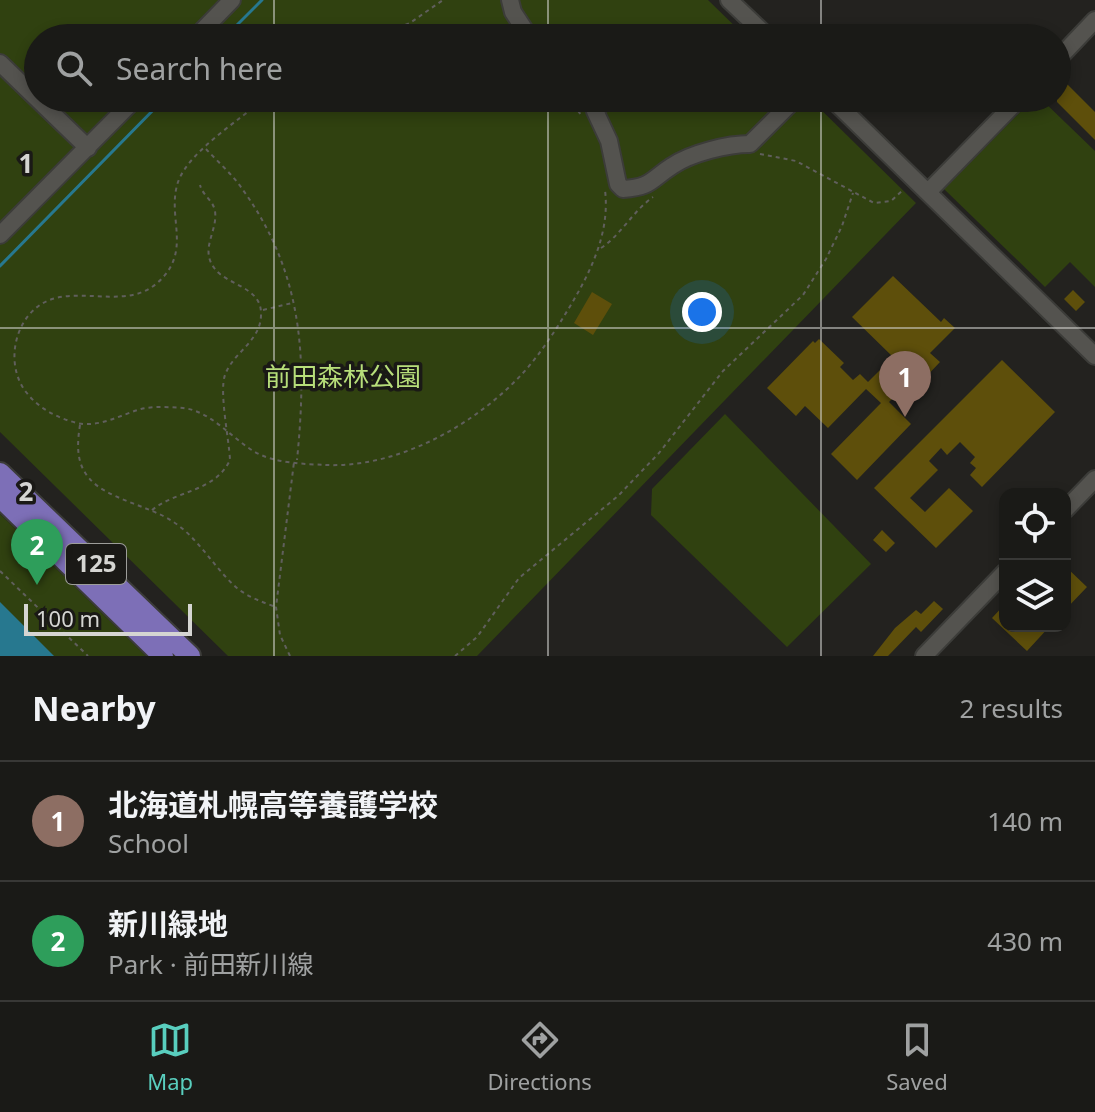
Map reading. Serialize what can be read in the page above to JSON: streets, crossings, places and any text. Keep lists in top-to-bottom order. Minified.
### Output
{"streets":{"main road":["125"]},"parks":["前田森林公園"],"scale_bar":"100 m","page":{"search":"Search here","pins":["1","2"],"scale":"100 m","heading":["Nearby","2 results"],"list":[{"mark":"1","name":"北海道札幌高等養護学校","note":"School","value":"140 m"},{"mark":"2","name":"新川緑地","note":"Park · 前田新川線","value":"430 m"}],"nav":["Map","Directions","Saved"]},"grid":{"rows":["1","2"]}}
